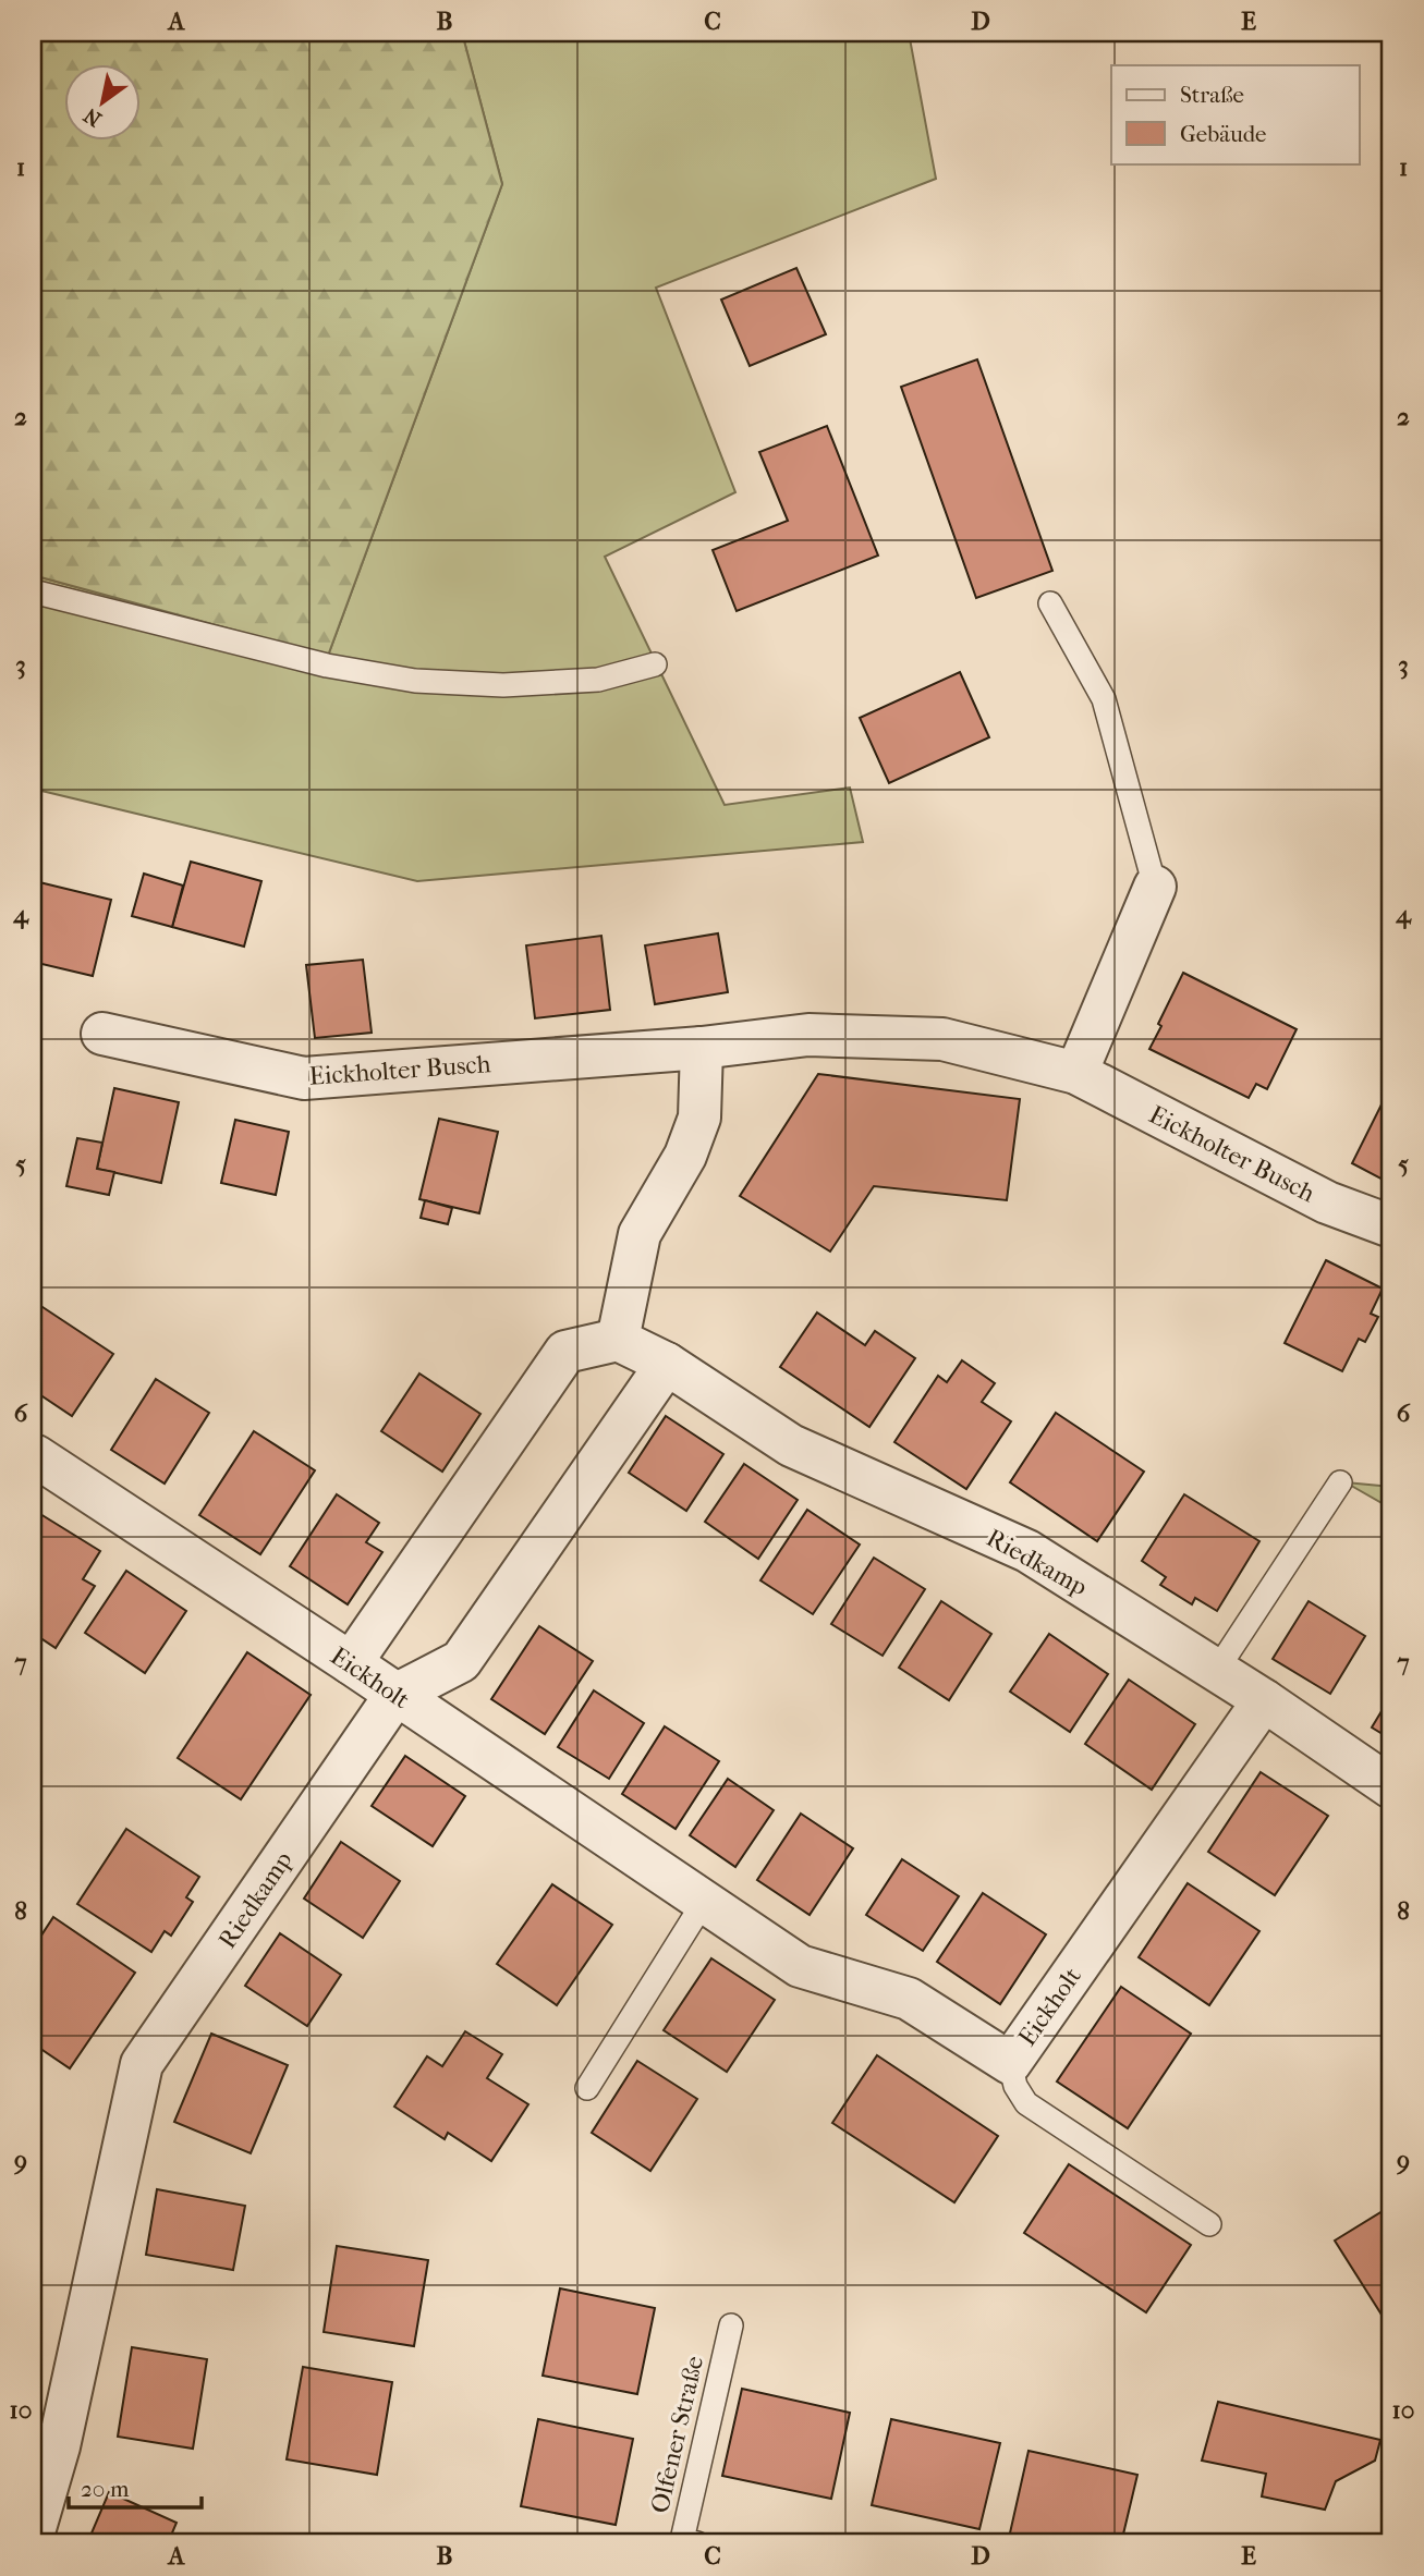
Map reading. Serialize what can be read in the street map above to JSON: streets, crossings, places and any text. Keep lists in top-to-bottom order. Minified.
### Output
{"streets":{"street":["Eickholter Busch","Riedkamp","Eickholt"],"lane":["Olfener Straße"]},"crossings":[["Riedkamp","Eickholt"]],"legend":["Straße","Gebäude"],"scale_bar":"20 m","north":"bottom left","grid":{"columns":["A","B","C","D","E"],"rows":["1","2","3","4","5","6","7","8","9","10"]}}
